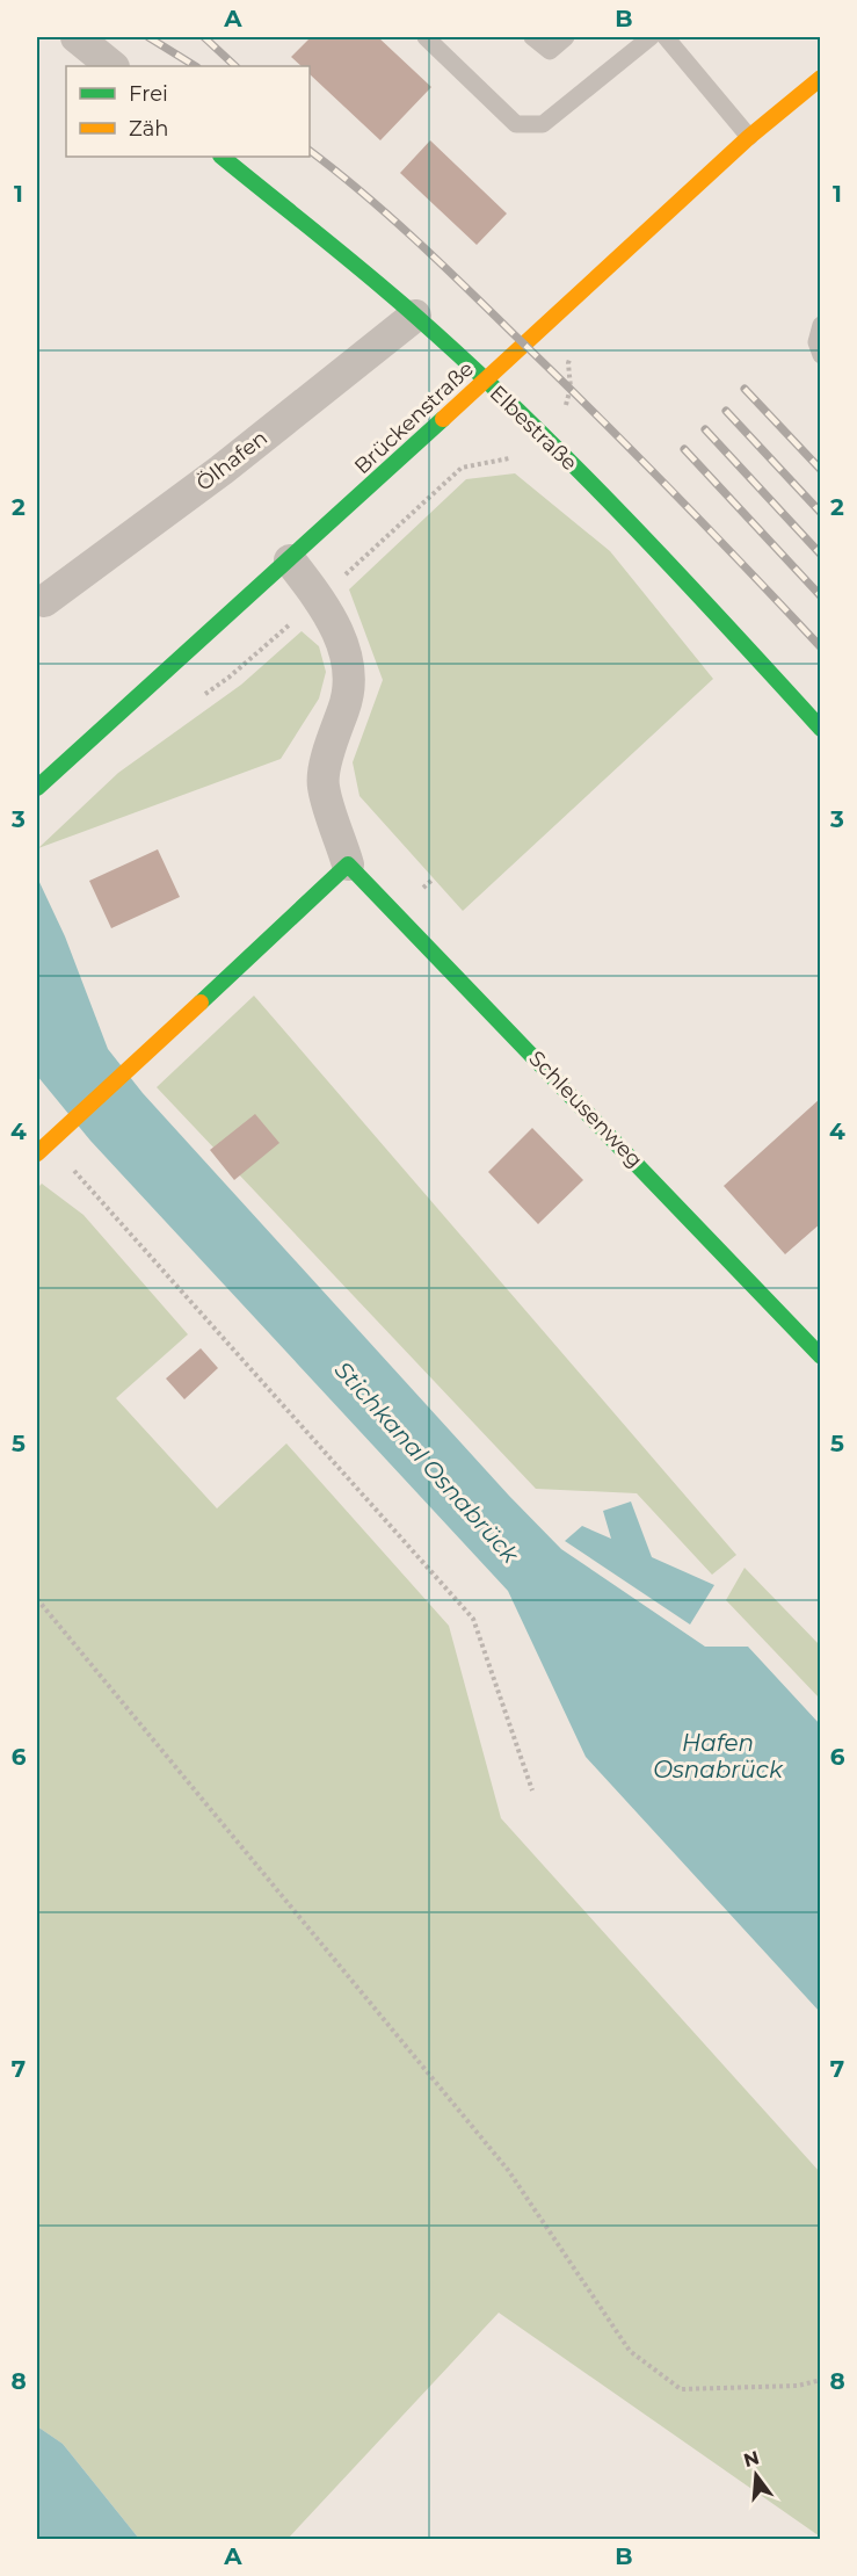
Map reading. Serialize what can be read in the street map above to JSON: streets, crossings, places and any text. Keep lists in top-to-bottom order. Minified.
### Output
{"streets":{"street":["Brückenstraße","Elbestraße","Ölhafen","Schleusenweg"]},"crossings":[["Brückenstraße","Elbestraße"],["Brückenstraße","Schleusenweg"],["Elbestraße","Ölhafen"]],"water":["Stichkanal Osnabrück","Hafen Osnabrück"],"legend":["Frei","Zäh"],"north":"top","grid":{"columns":["A","B"],"rows":["1","2","3","4","5","6","7","8"]}}
